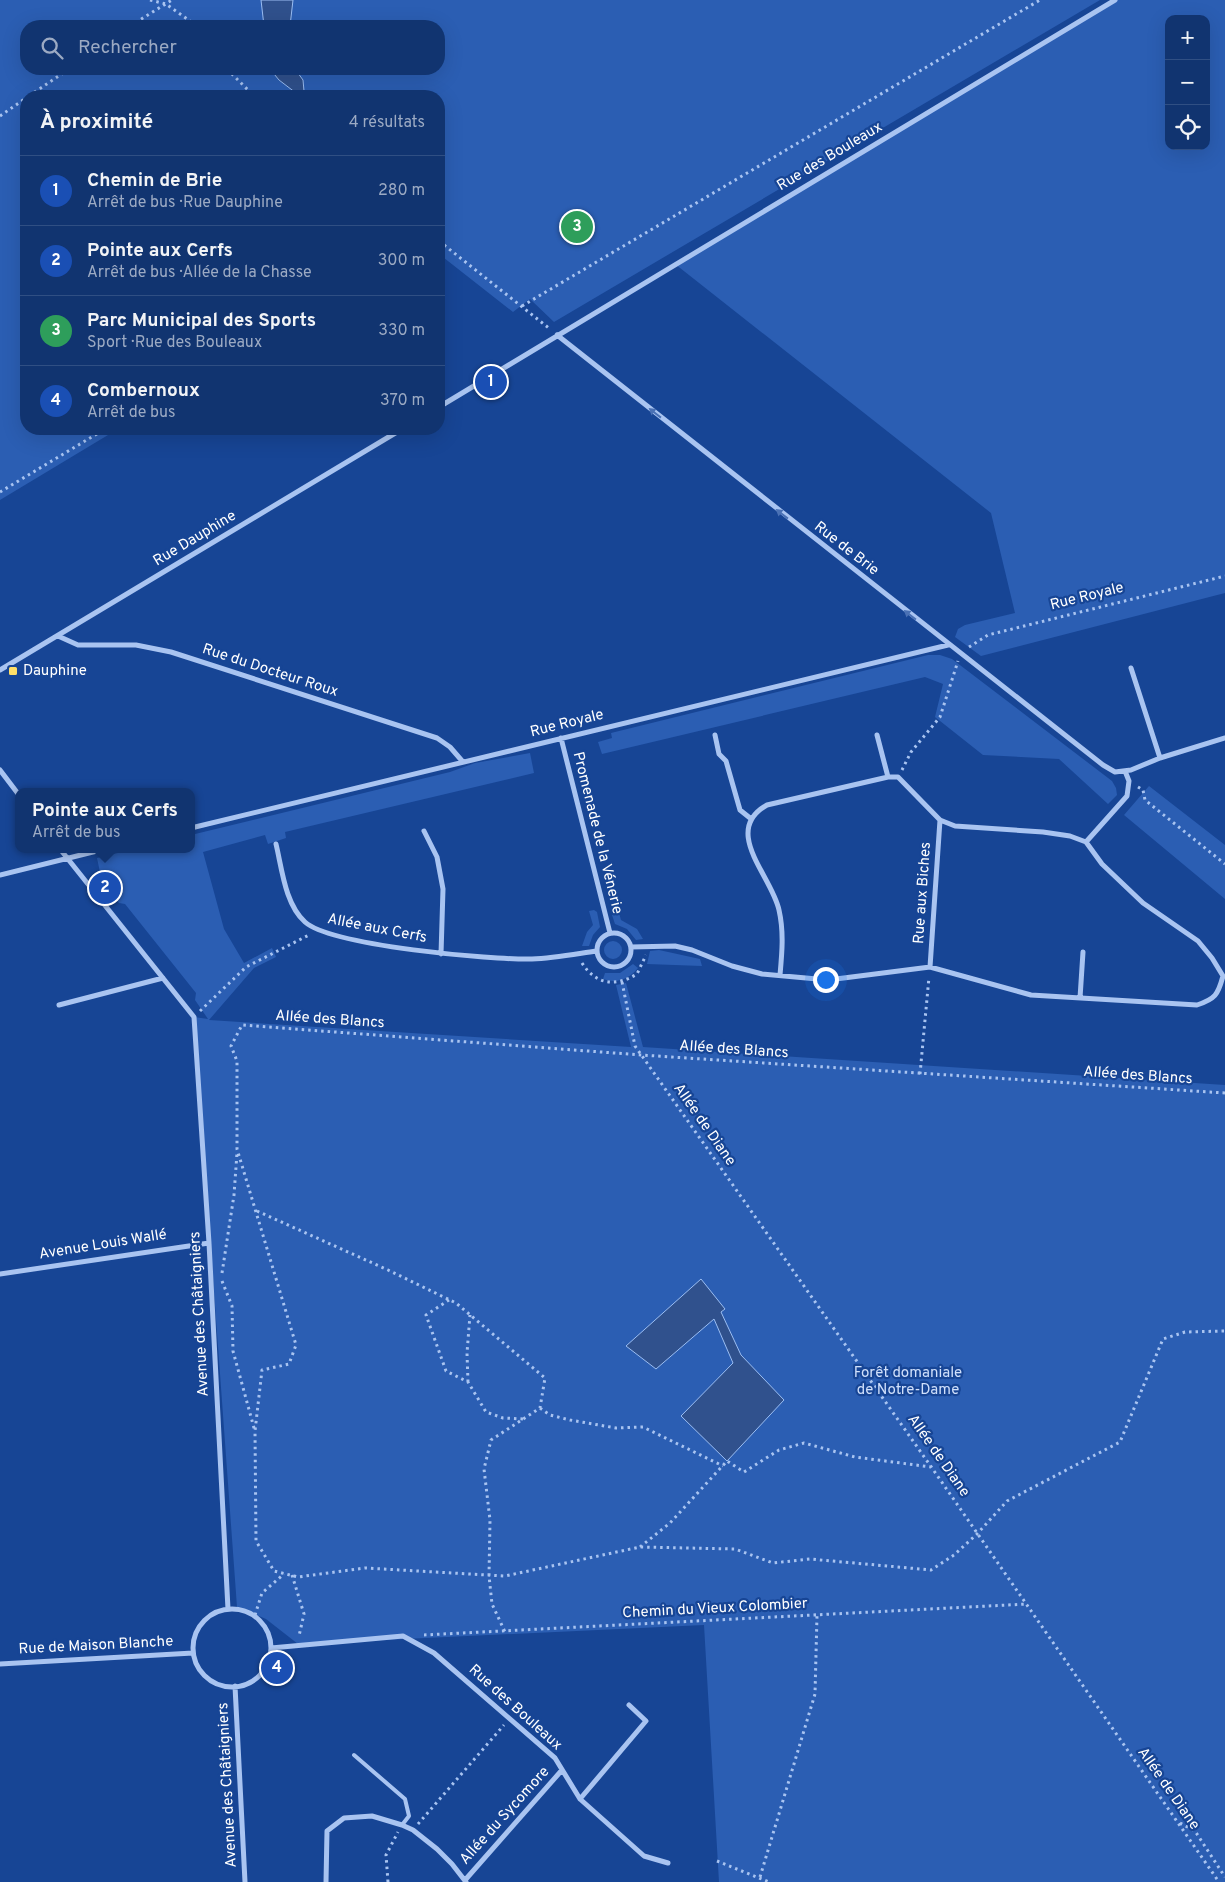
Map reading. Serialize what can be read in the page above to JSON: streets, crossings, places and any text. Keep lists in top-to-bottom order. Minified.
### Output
{"streets":{"street":["Rue des Bouleaux","Rue Dauphine","Rue de Brie","Rue Royale","Rue du Docteur Roux","Promenade de la Vénerie","Rue aux Biches","Allée aux Cerfs","Avenue Louis Wallé","Avenue des Châtaigniers","Rue de Maison Blanche","Allée du Sycomore"],"path":["Allée des Blancs","Allée de Diane","Chemin du Vieux Colombier"]},"crossings":[["Rue des Bouleaux","Rue de Brie"],["Rue des Bouleaux","Chemin du Vieux Colombier"],["Rue des Bouleaux","Allée du Sycomore"],["Rue Dauphine","Rue du Docteur Roux"],["Rue de Brie","Rue Royale"],["Rue Royale","Rue du Docteur Roux"],["Rue Royale","Promenade de la Vénerie"],["Promenade de la Vénerie","Allée aux Cerfs"],["Allée des Blancs","Allée de Diane"],["Allée de Diane","Chemin du Vieux Colombier"],["Avenue Louis Wallé","Avenue des Châtaigniers"],["Avenue des Châtaigniers","Rue de Maison Blanche"]],"one_way":["Rue de Brie"],"parks":["Forêt domaniale de Notre-Dame"],"places":{"transit":["Dauphine"]},"page":{"map_buttons":["+","−"],"search":"Rechercher","heading":["À proximité","4 résultats"],"list":[{"mark":"1","name":"Chemin de Brie","note":"Arrêt de bus · Rue Dauphine","value":"280 m"},{"mark":"2","name":"Pointe aux Cerfs","note":"Arrêt de bus · Allée de la Chasse","value":"300 m"},{"mark":"3","name":"Parc Municipal des Sports","note":"Sport · Rue des Bouleaux","value":"330 m"},{"mark":"4","name":"Combernoux","note":"Arrêt de bus","value":"370 m"}],"pins":["3","1","2","4"],"popup":["Pointe aux Cerfs","Arrêt de bus"]}}
